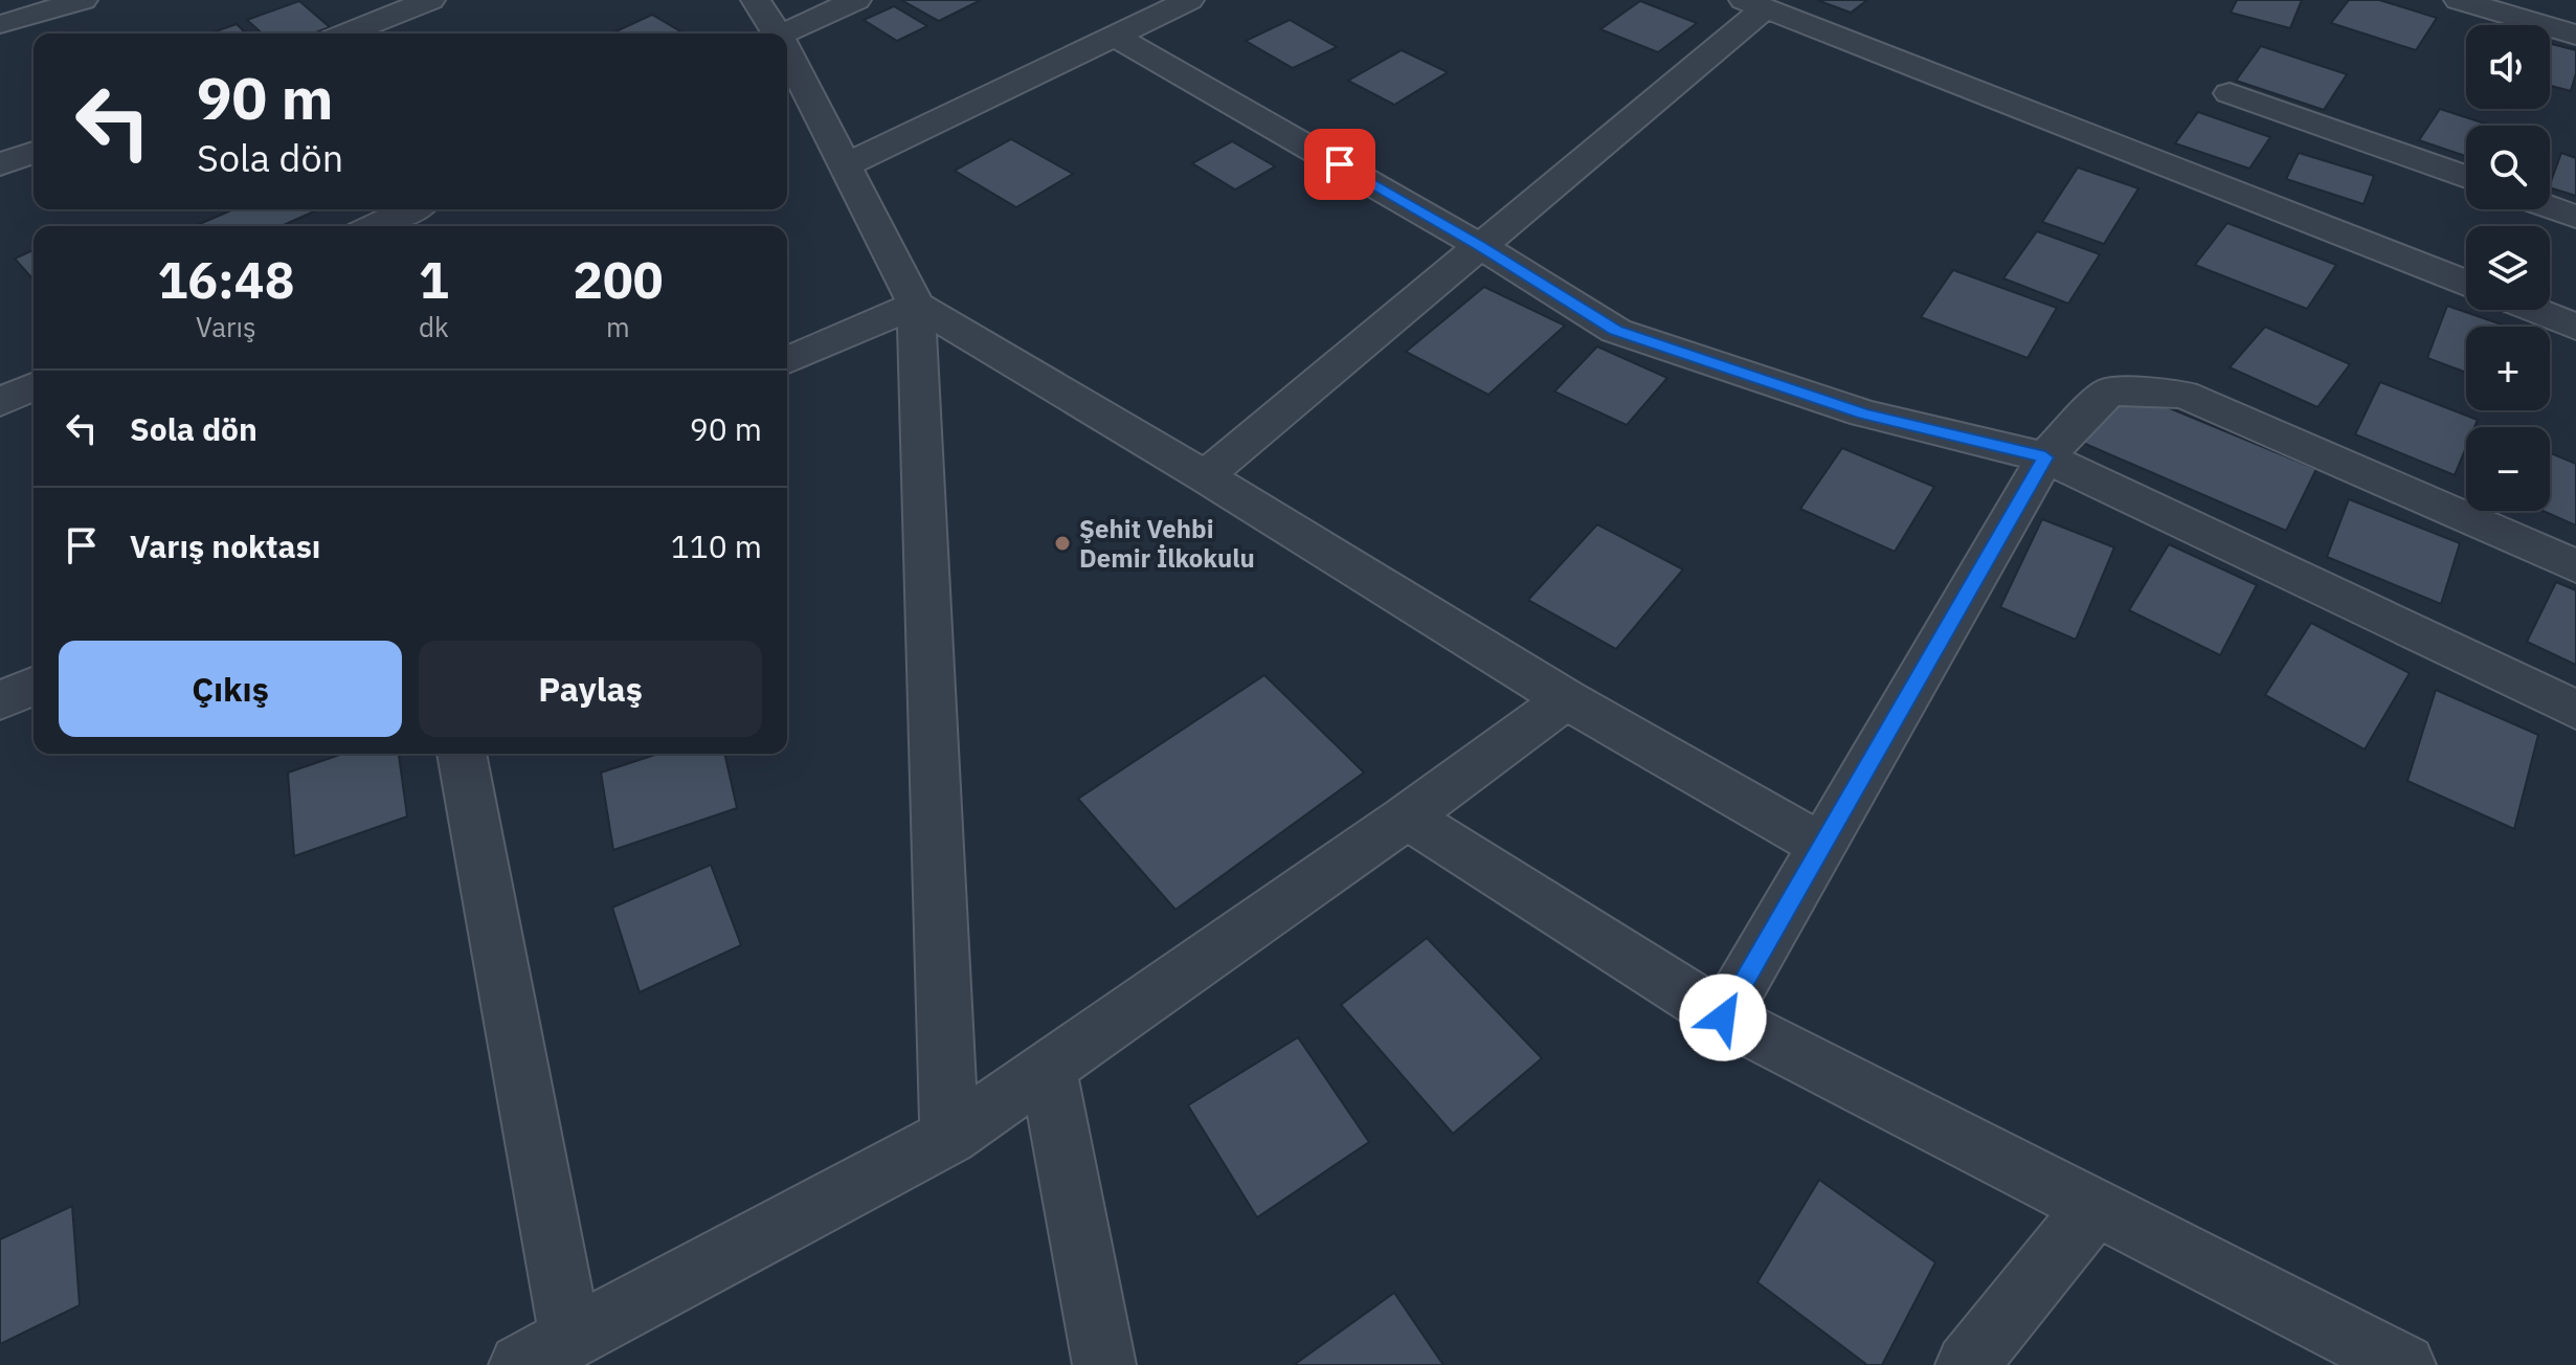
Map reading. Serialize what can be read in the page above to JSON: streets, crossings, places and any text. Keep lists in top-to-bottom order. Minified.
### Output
{"places":["Şehit Vehbi Demir İlkokulu"],"page":{"map_buttons":["+","−"],"turn":["90 m","Sola dön"],"eta":["16:48","Varış","1","dk","200","m"],"list":[{"name":"Sola dön","value":"90 m"},{"name":"Varış noktası","value":"110 m"}],"buttons":["Çıkış","Paylaş"]}}
